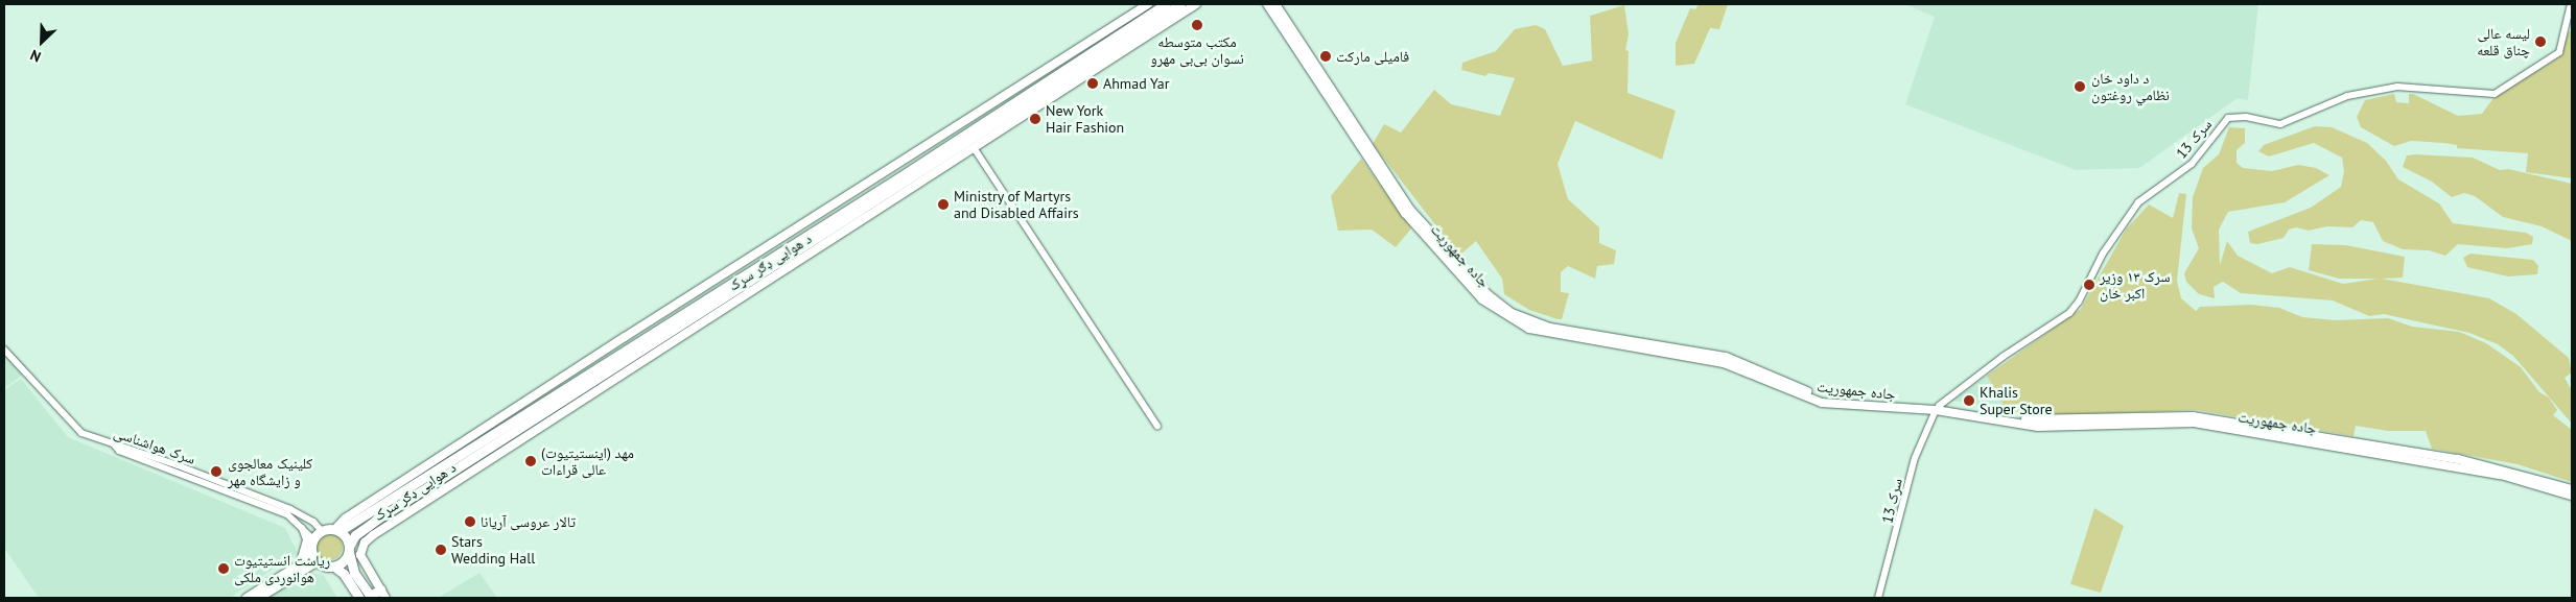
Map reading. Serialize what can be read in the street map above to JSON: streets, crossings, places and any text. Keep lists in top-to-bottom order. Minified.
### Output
{"streets":{"main road":["جاده جمهوریت","د هوایی ډګر سړک"],"street":["سرک 13","سرک هواشناسی"]},"crossings":[["سرک 13","جاده جمهوریت"],["د هوایی ډګر سړک","سرک هواشناسی"]],"places":["مکتب متوسطه نسوان بی‌بی مهرو","لیسه عالی چناق قلعه","فامیلی مارکت","Ahmad Yar","د داود خان نظامي روغتون","New York Hair Fashion","Ministry of Martyrs and Disabled Affairs","سرک ۱۳ وزیر اکبر خان","Khalis Super Store","مهد (اینستیتیوت) عالی قراءات","کلینیک معالجوی و زایشگاه مهر","تالار عروسی آریانا","Stars Wedding Hall","ریاست انستیتیوت هوانوردی ملکی"],"north":"bottom left"}
